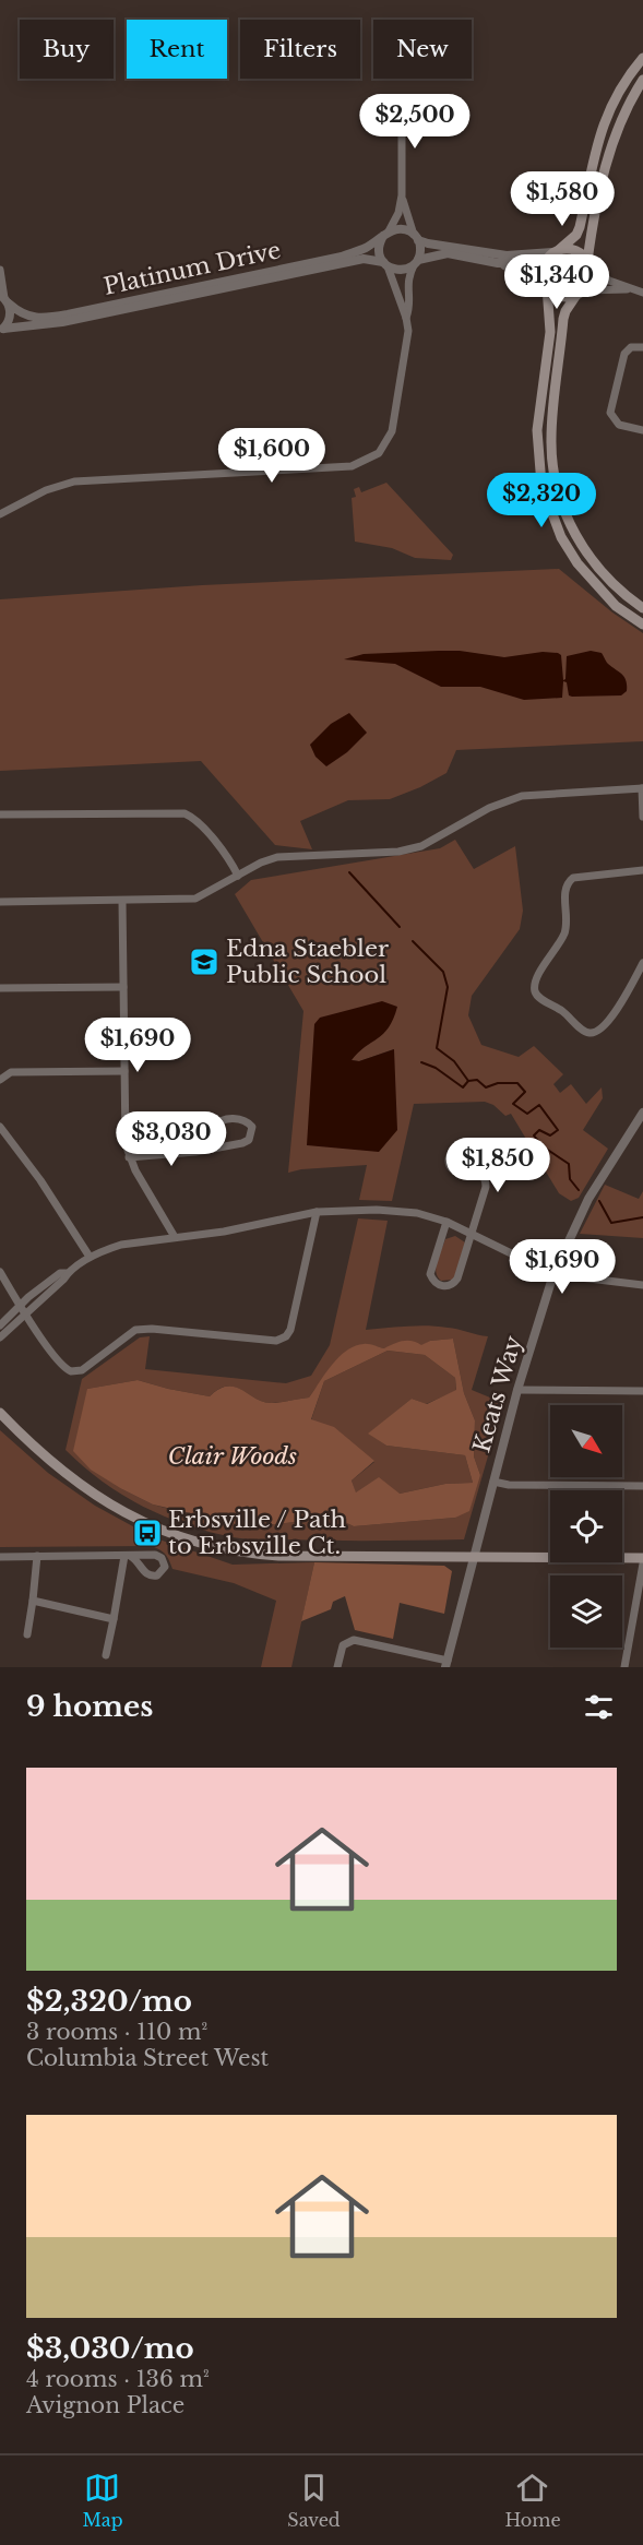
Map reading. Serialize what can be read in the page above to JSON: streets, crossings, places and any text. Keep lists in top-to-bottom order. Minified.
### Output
{"streets":{"street":["Platinum Drive","Keats Way"]},"parks":["Clair Woods"],"places":{"school or university":["Edna Staebler Public School"],"bus stop":["Erbsville / Path to Erbsville Ct."]},"north":"bottom right","page":{"chip":["Buy","Rent","Filters","New"],"price":["$2,500","$1,580","$1,340","$1,600","$2,320","$1,690","$3,030","$1,850","$1,690"],"heading":"9 homes","list":[{"name":"$2,320/mo","note":"3 rooms · 110 m² · Columbia Street West"},{"name":"$3,030/mo","note":"4 rooms · 136 m² · Avignon Place"}],"tabs":["Map","Saved","Home"]}}
